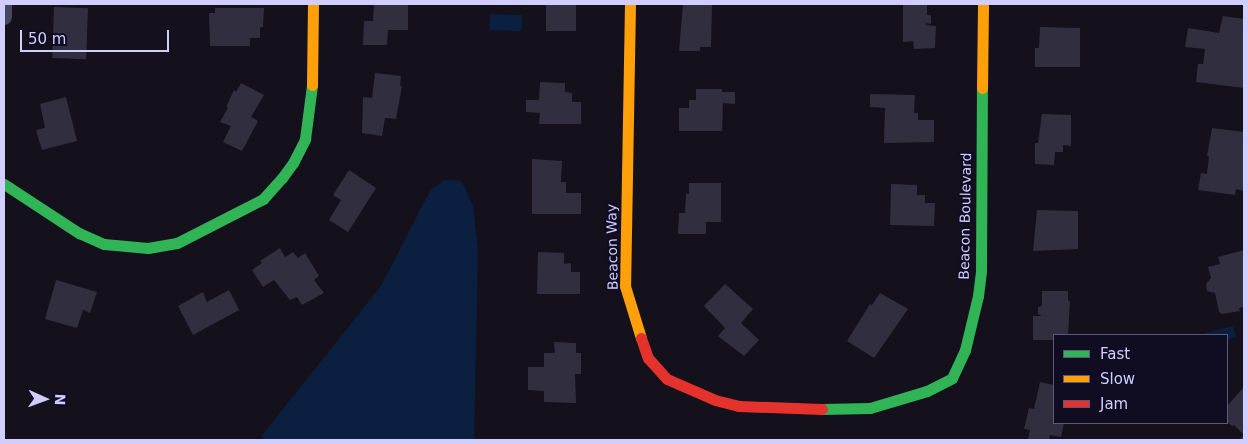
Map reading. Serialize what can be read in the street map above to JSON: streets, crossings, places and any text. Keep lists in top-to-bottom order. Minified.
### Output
{"streets":{"street":["Beacon Boulevard","Beacon Way"]},"crossings":[["Beacon Boulevard","Beacon Way"]],"legend":["Fast","Slow","Jam"],"scale_bar":"50 m","north":"right"}
